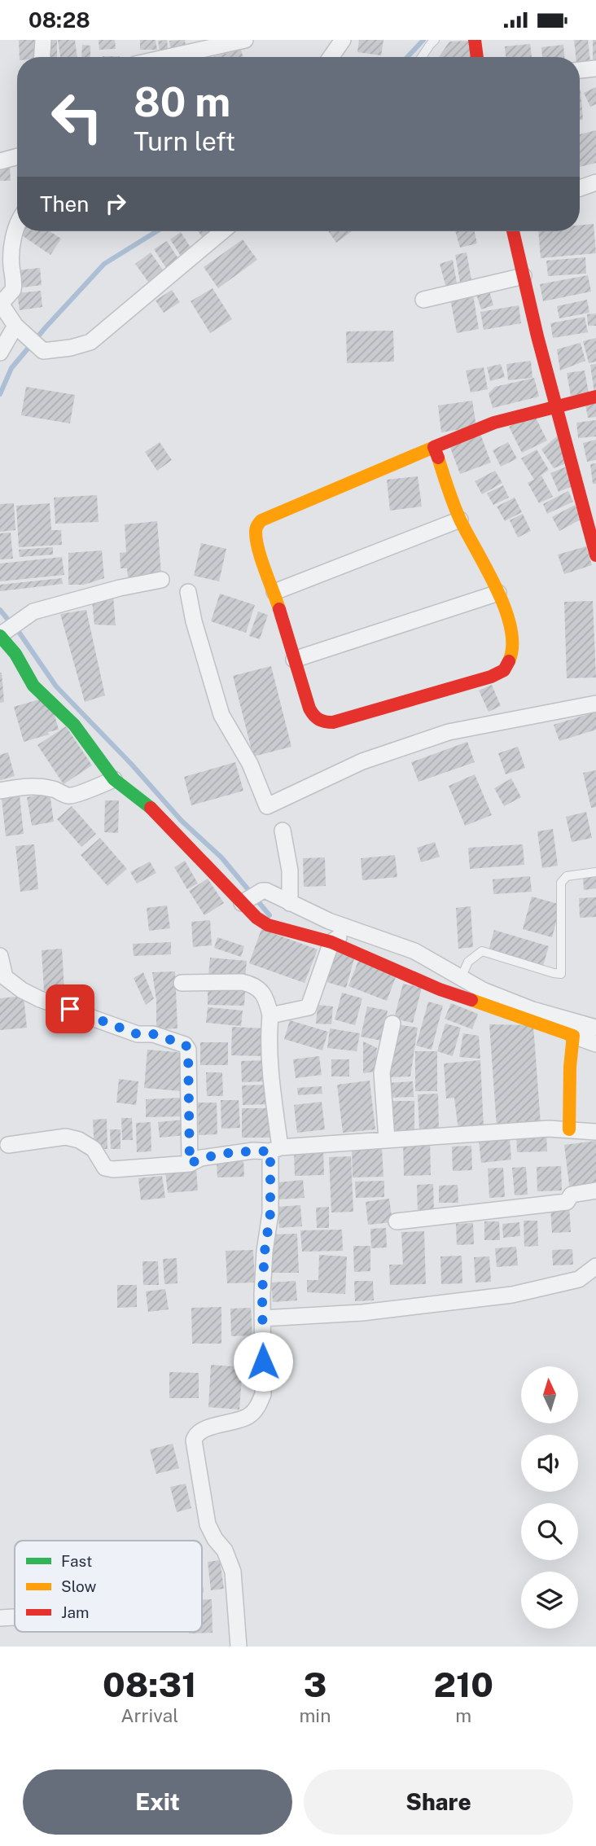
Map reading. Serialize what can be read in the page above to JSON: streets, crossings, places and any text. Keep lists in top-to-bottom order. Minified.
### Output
{"legend":["Fast","Slow","Jam"],"north":"top","page":{"status":"08:28","turn":["80 m","Turn left"],"then":"Then","eta":["08:31","Arrival","3","min","210","m"],"buttons":["Exit","Share"]}}
